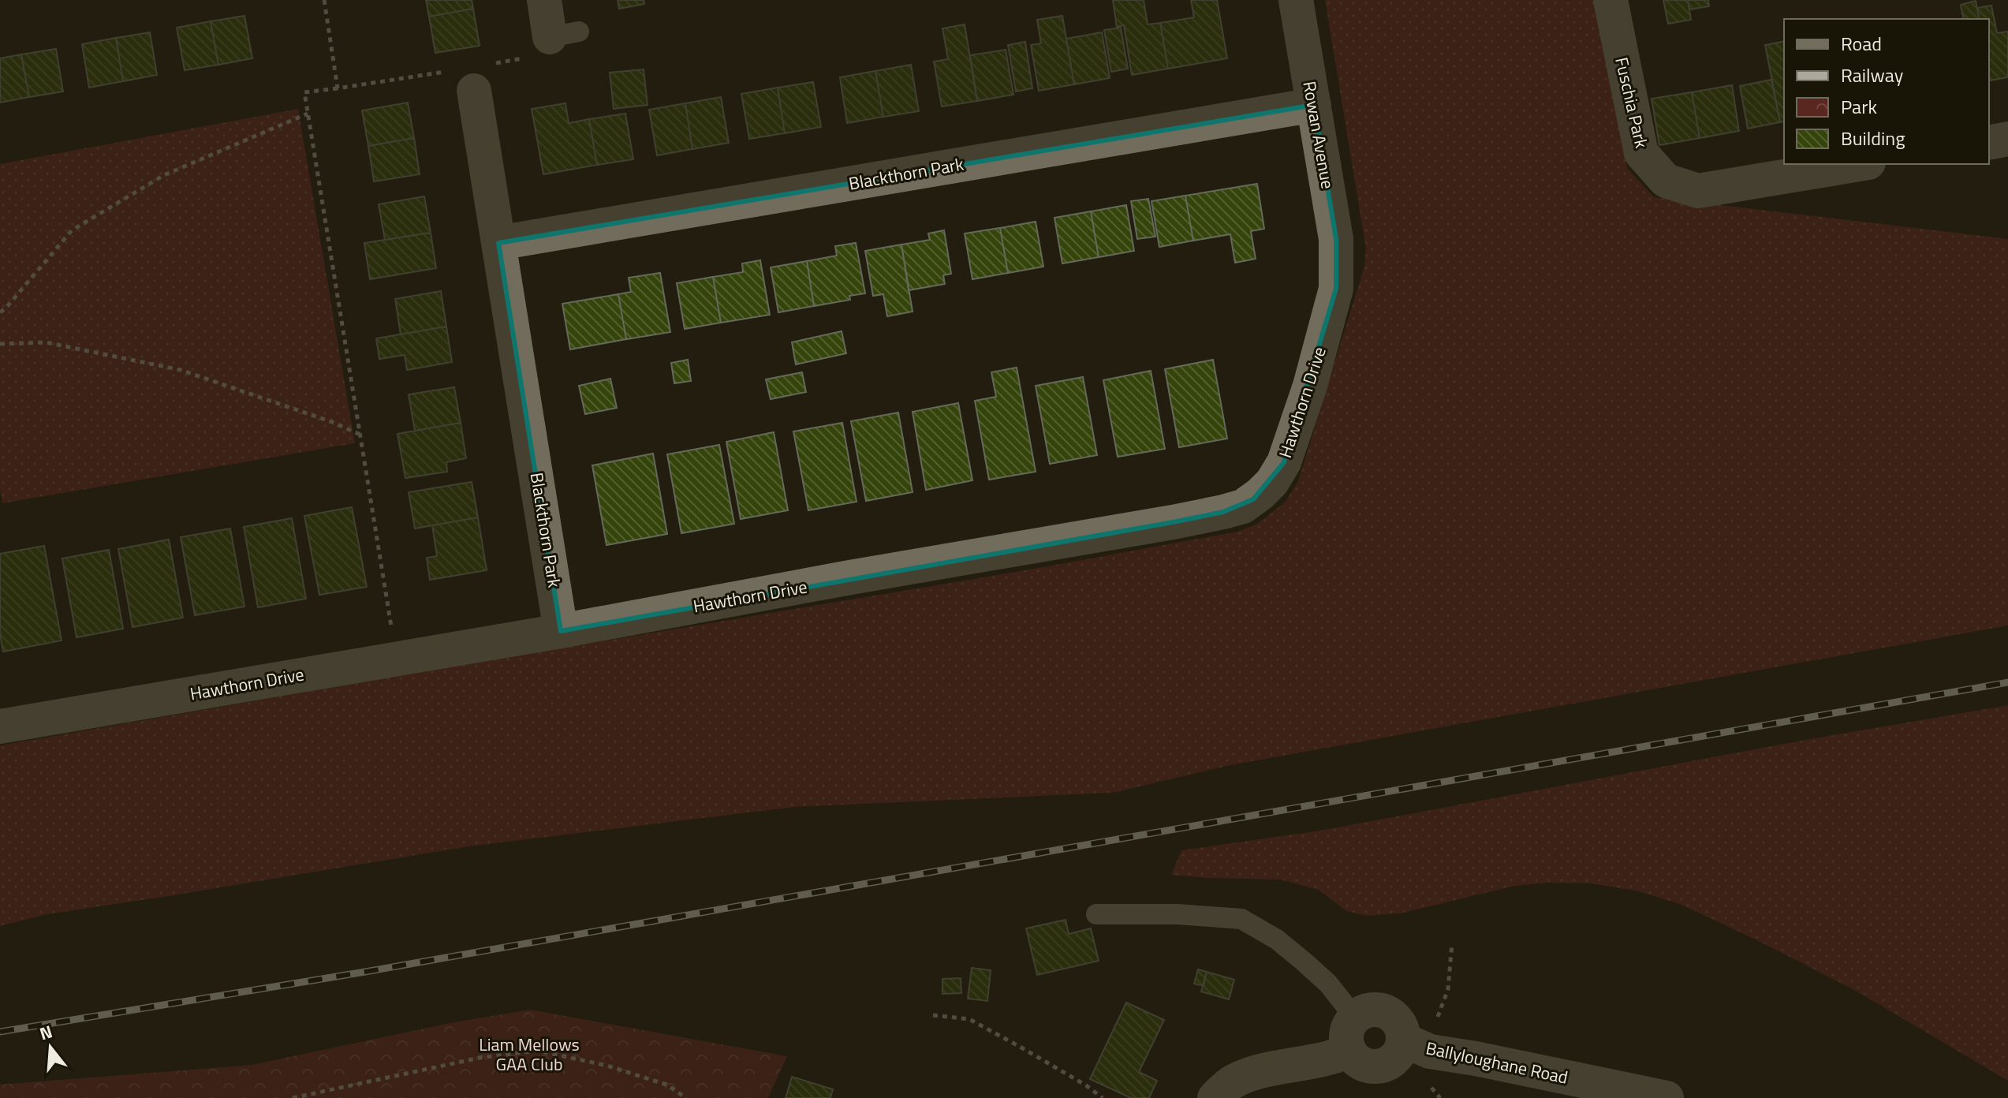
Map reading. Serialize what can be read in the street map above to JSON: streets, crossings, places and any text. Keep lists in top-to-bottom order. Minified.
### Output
{"streets":{"street":["Fuschia Park","Rowan Avenue","Blackthorn Park","Hawthorn Drive","Ballyloughane Road"]},"crossings":[["Rowan Avenue","Blackthorn Park"],["Rowan Avenue","Hawthorn Drive"],["Blackthorn Park","Hawthorn Drive"]],"parks":["Liam Mellows GAA Club"],"legend":["Road","Railway","Park","Building"],"north":"top"}
